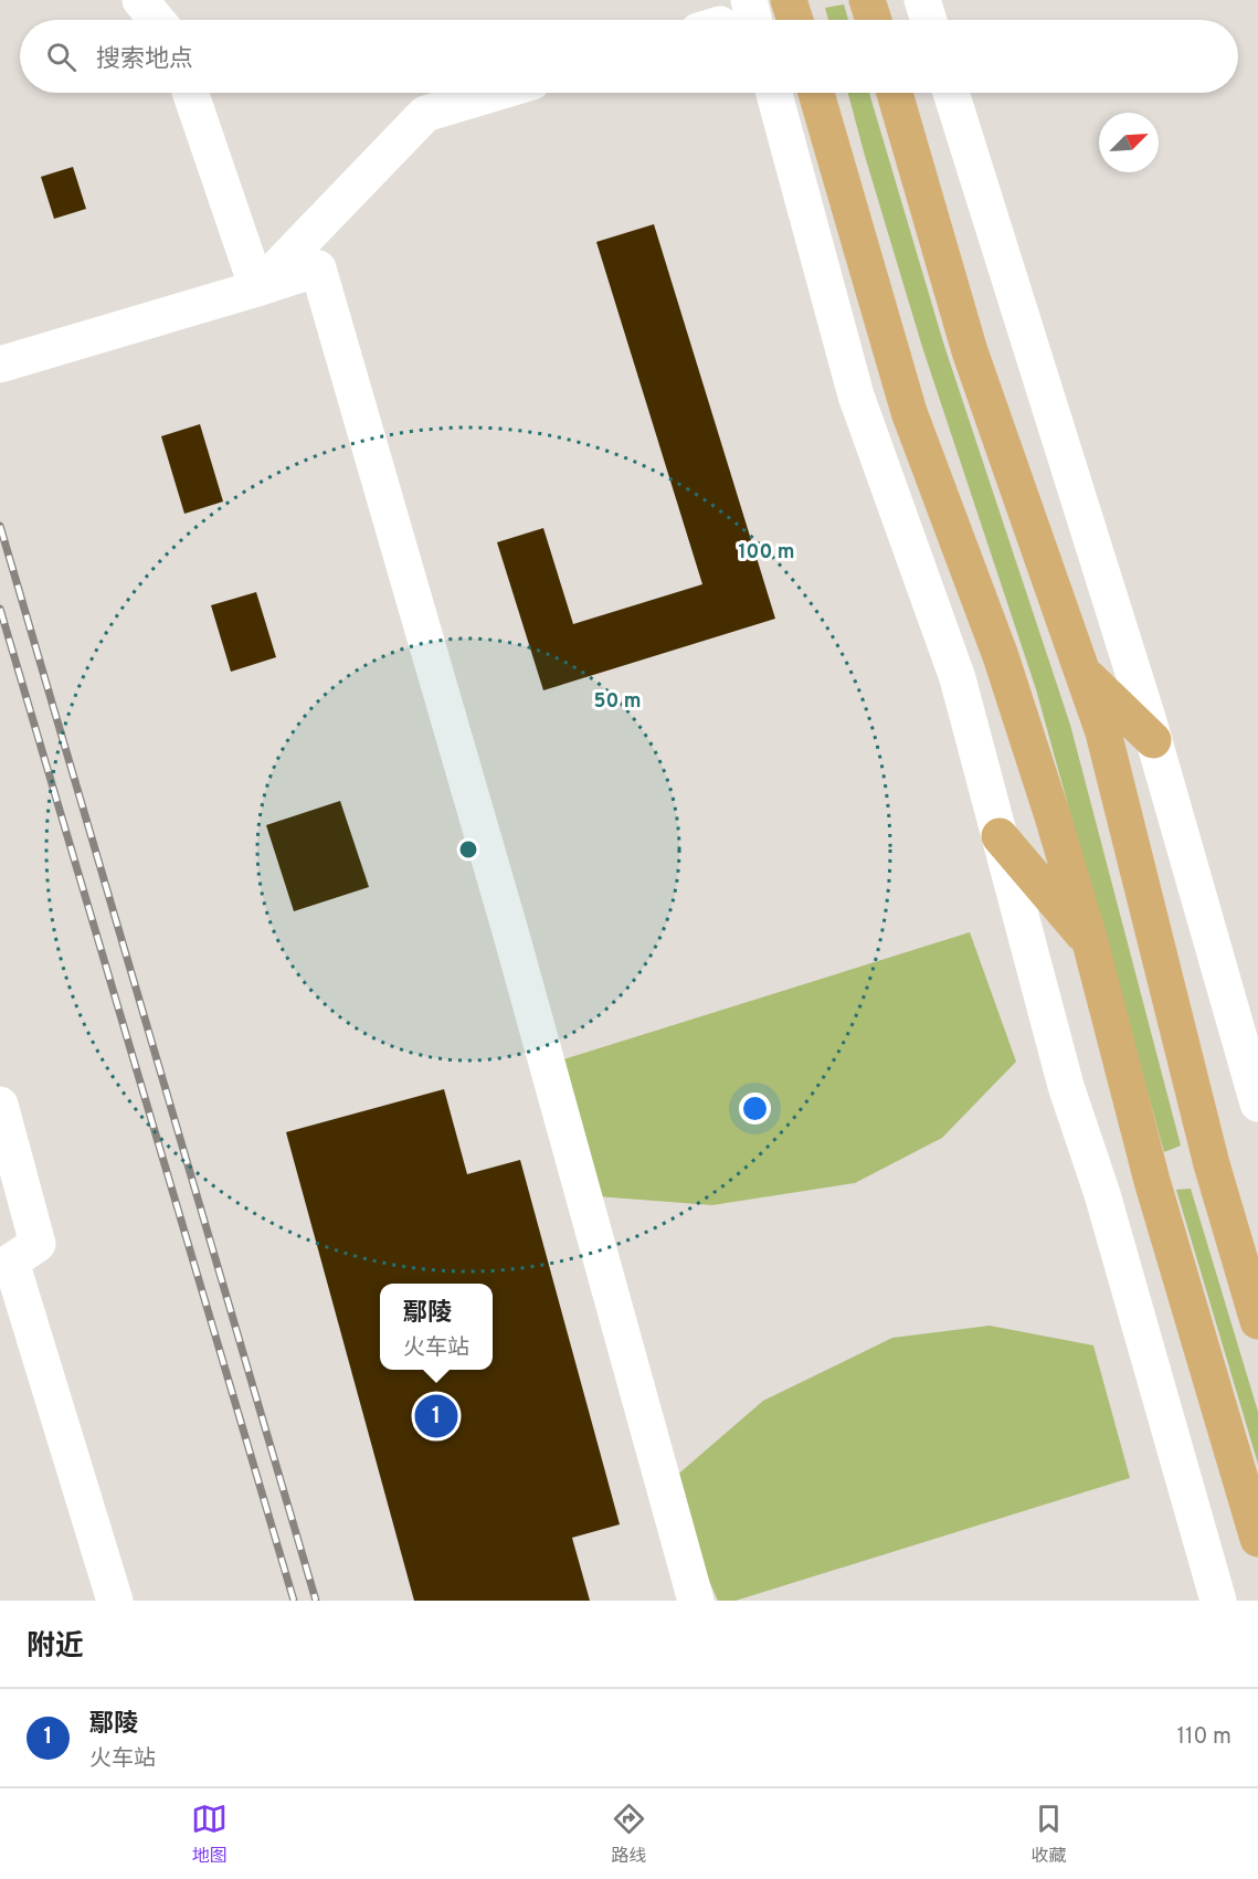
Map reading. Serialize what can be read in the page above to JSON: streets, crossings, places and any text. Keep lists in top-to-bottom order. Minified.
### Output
{"north":"top right","page":{"search":"搜索地点","popup":["鄢陵","火车站"],"pins":"1","heading":"附近","list":[{"mark":"1","name":"鄢陵","note":"火车站","value":"110 m"}],"nav":["地图","路线","收藏"]},"rings":["100 m","50 m"]}
